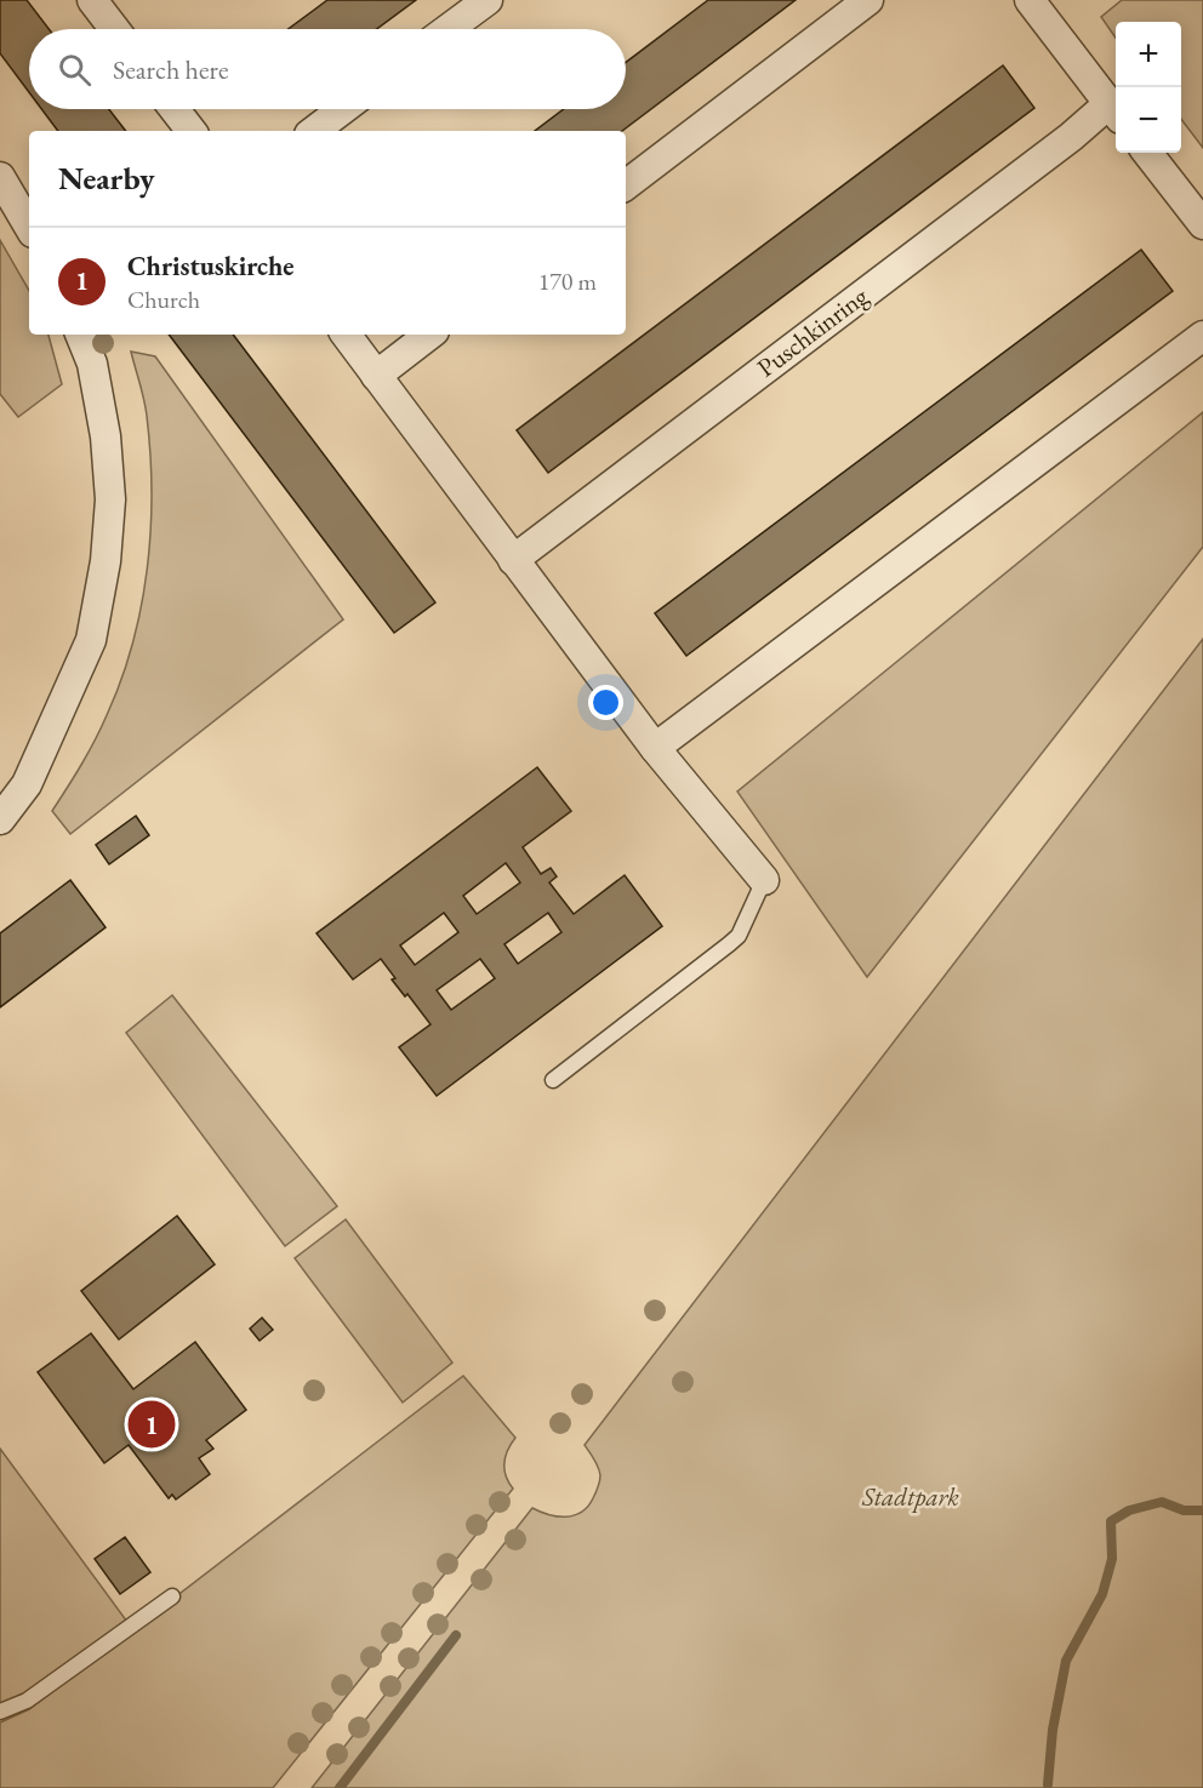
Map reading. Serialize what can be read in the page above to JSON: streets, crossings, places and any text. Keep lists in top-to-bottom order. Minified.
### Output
{"streets":{"street":["Puschkinring"]},"parks":["Stadtpark"],"page":{"map_buttons":["+","−"],"search":"Search here","heading":"Nearby","list":[{"mark":"1","name":"Christuskirche","note":"Church","value":"170 m"}],"pins":"1"}}
